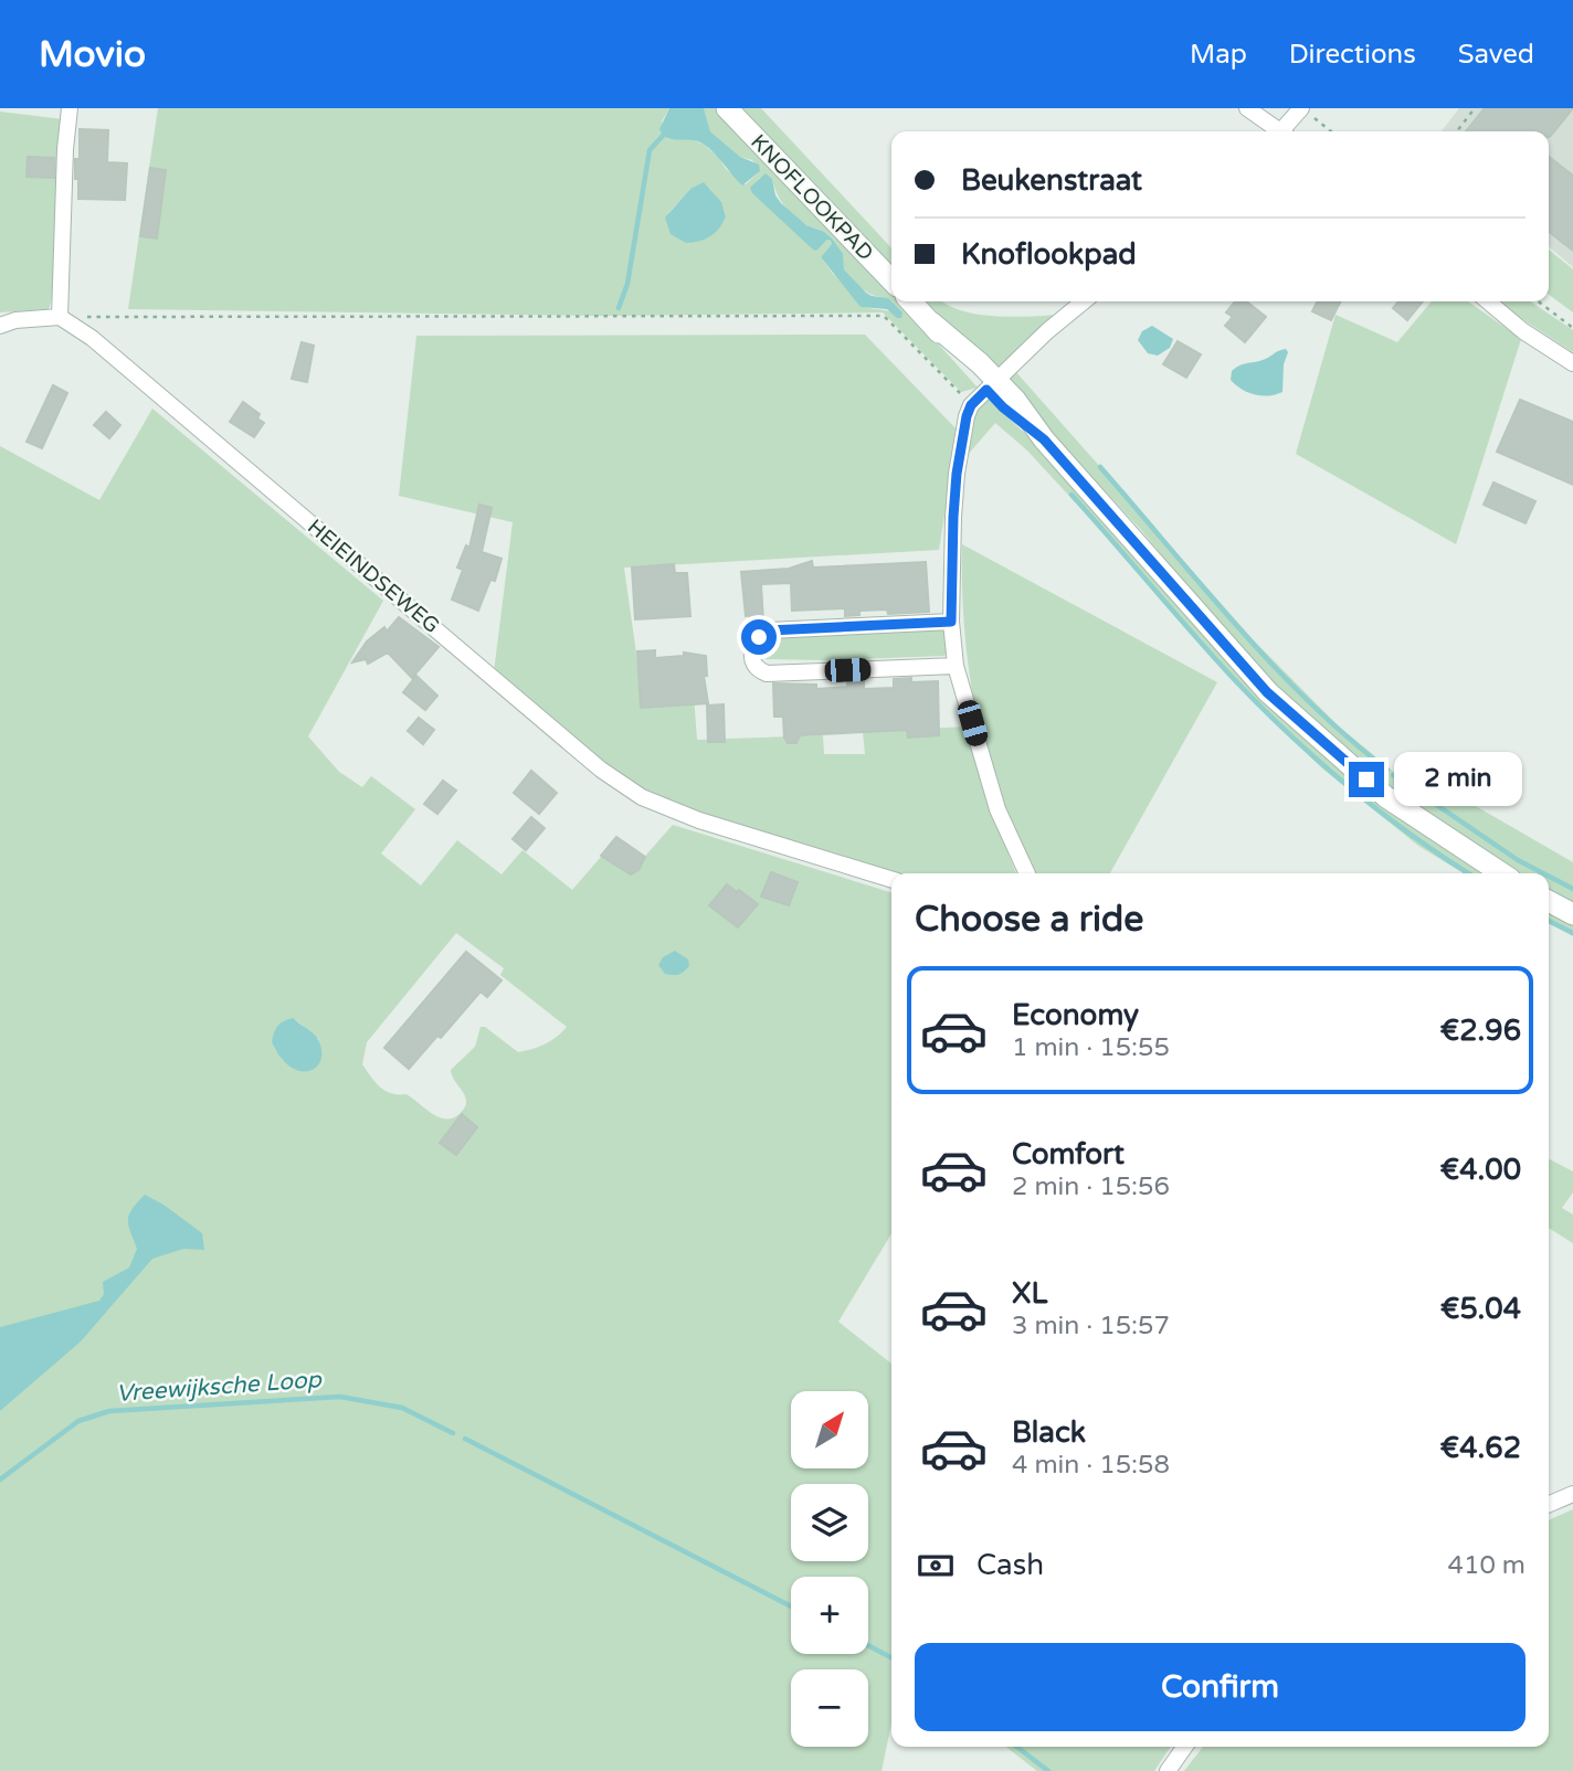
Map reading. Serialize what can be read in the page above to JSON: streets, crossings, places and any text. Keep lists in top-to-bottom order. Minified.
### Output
{"streets":{"main road":["KNOFLOOKPAD"],"street":["HEIEINDSEWEG"]},"water":["Vreewijksche Loop"],"north":"top right","page":{"header":"Movio","nav":["Map","Directions","Saved"],"banner":["Beukenstraat","Knoflookpad"],"bubble":"2 min","heading":"Choose a ride","list":[{"name":"Economy","note":"1 min · 15:55","value":"€2.96"},{"name":"Comfort","note":"2 min · 15:56","value":"€4.00"},{"name":"XL","note":"3 min · 15:57","value":"€5.04"},{"name":"Black","note":"4 min · 15:58","value":"€4.62"}],"map_buttons":["+","−"],"pay":["Cash","410 m"],"buttons":"Confirm"}}
